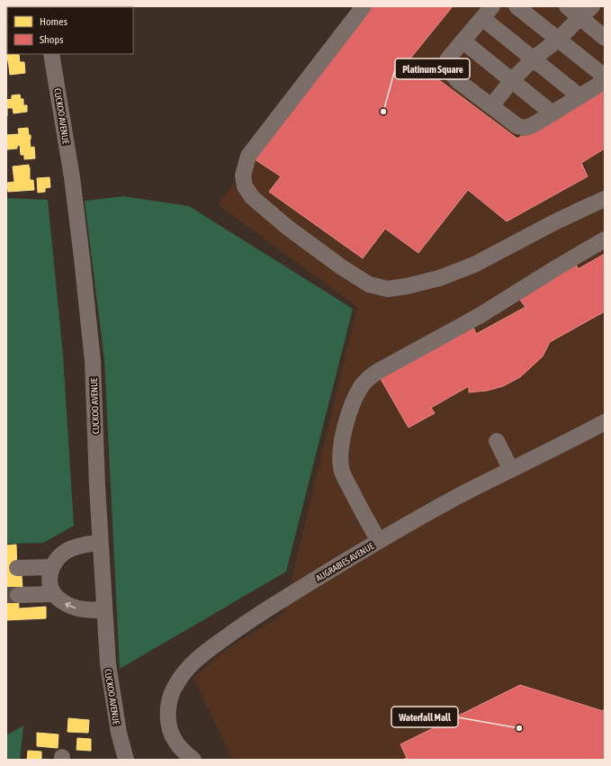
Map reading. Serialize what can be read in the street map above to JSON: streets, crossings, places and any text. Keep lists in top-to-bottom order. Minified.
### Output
{"streets":{"street":["CUCKOO AVENUE","AUGRABIES AVENUE"]},"places":["Platinum Square","Waterfall Mall"],"legend":["Homes","Shops"]}
